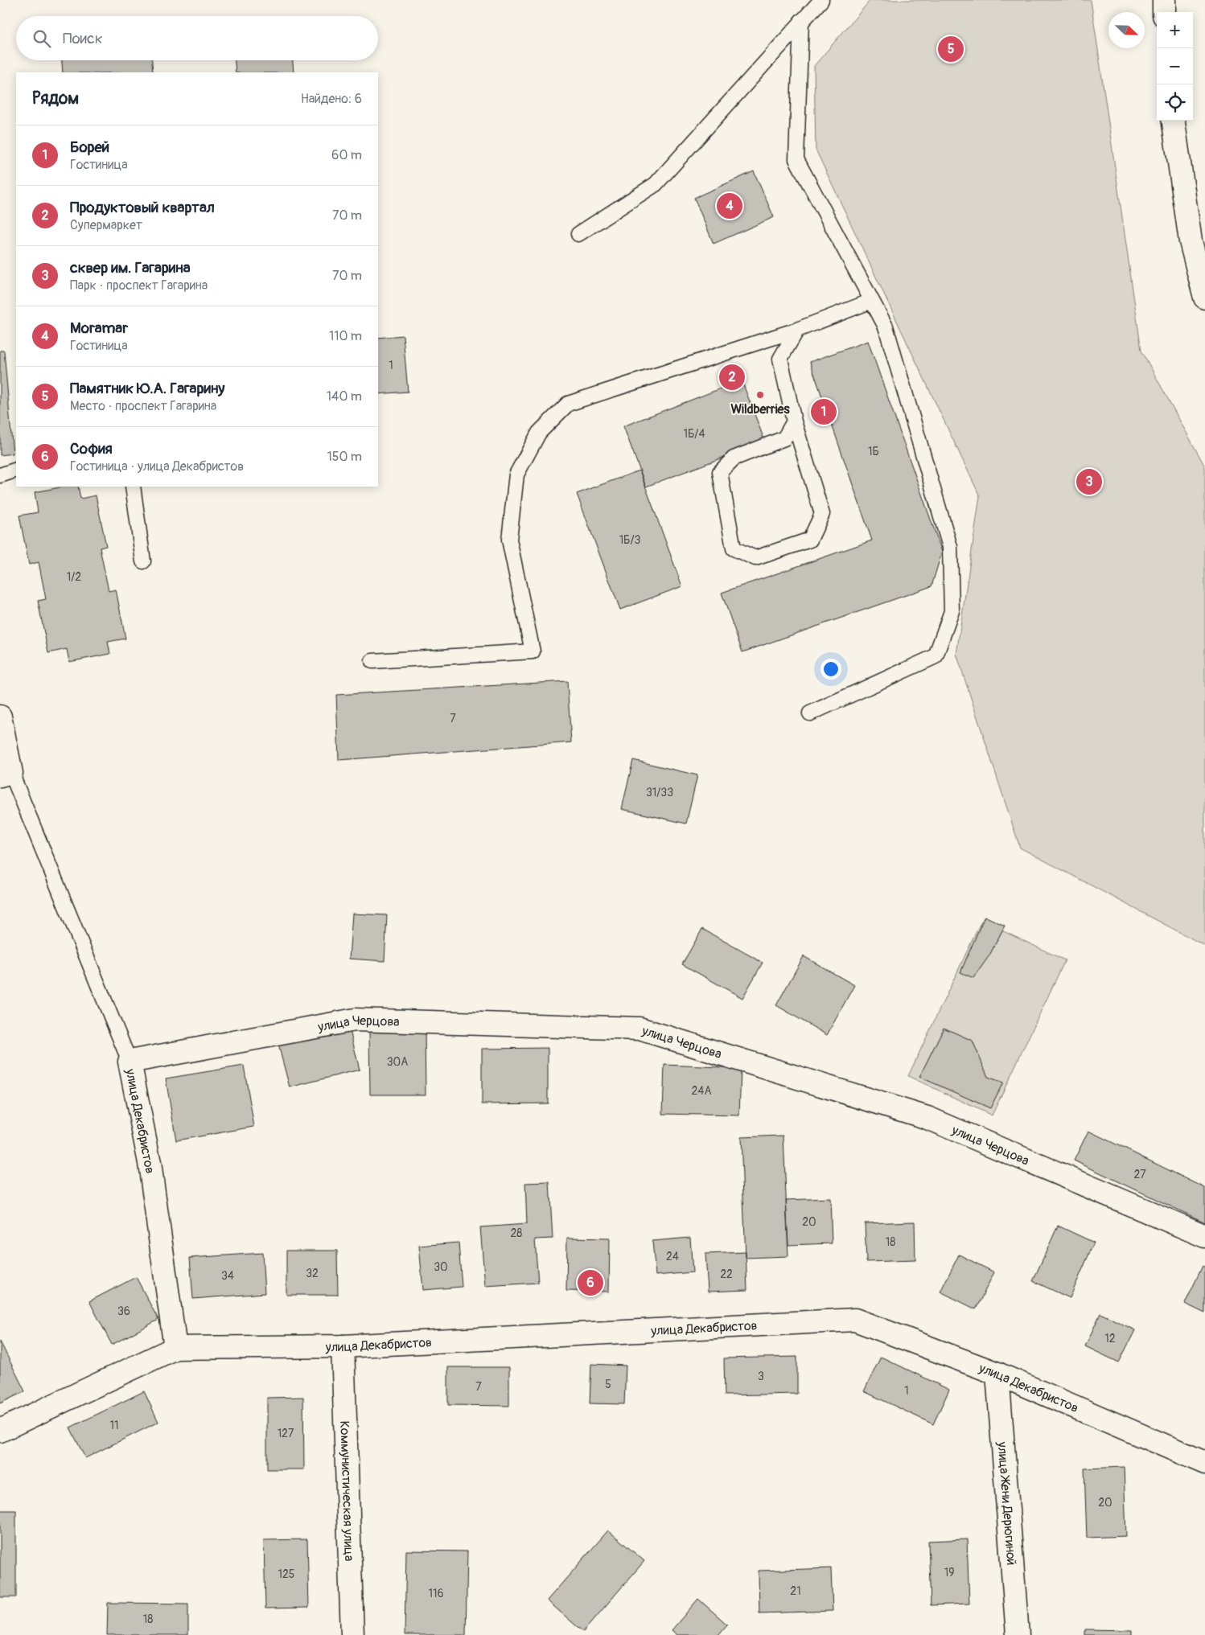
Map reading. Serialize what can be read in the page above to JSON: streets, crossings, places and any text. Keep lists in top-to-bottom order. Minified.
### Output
{"streets":{"street":["улица Черцова","улица Декабристов","Коммунистическая улица","улица Жени Дерюгиной"]},"crossings":[["улица Черцова","улица Декабристов"],["улица Декабристов","Коммунистическая улица"],["улица Декабристов","улица Жени Дерюгиной"]],"places":["Wildberries"],"house_numbers":["1","1Б/4","1Б","1Б/3","1/2","7","31/33","30А","24А","27","20","28","18","24","30","32","22","34","36","12","3","5","7","1","11","127","20","19","125","21","116","18"],"north":"bottom right","page":{"map_buttons":["+","−"],"search":"Поиск","pins":["5","4","2","1","3","6"],"heading":["Рядом","Найдено: 6"],"list":[{"mark":"1","name":"Борей","note":"Гостиница","value":"60 m"},{"mark":"2","name":"Продуктовый квартал","note":"Супермаркет","value":"70 m"},{"mark":"3","name":"сквер им. Гагарина","note":"Парк · проспект Гагарина","value":"70 m"},{"mark":"4","name":"Moramar","note":"Гостиница","value":"110 m"},{"mark":"5","name":"Памятник Ю.А. Гагарину","note":"Место · проспект Гагарина","value":"140 m"},{"mark":"6","name":"София","note":"Гостиница · улица Декабристов","value":"150 m"}]}}
